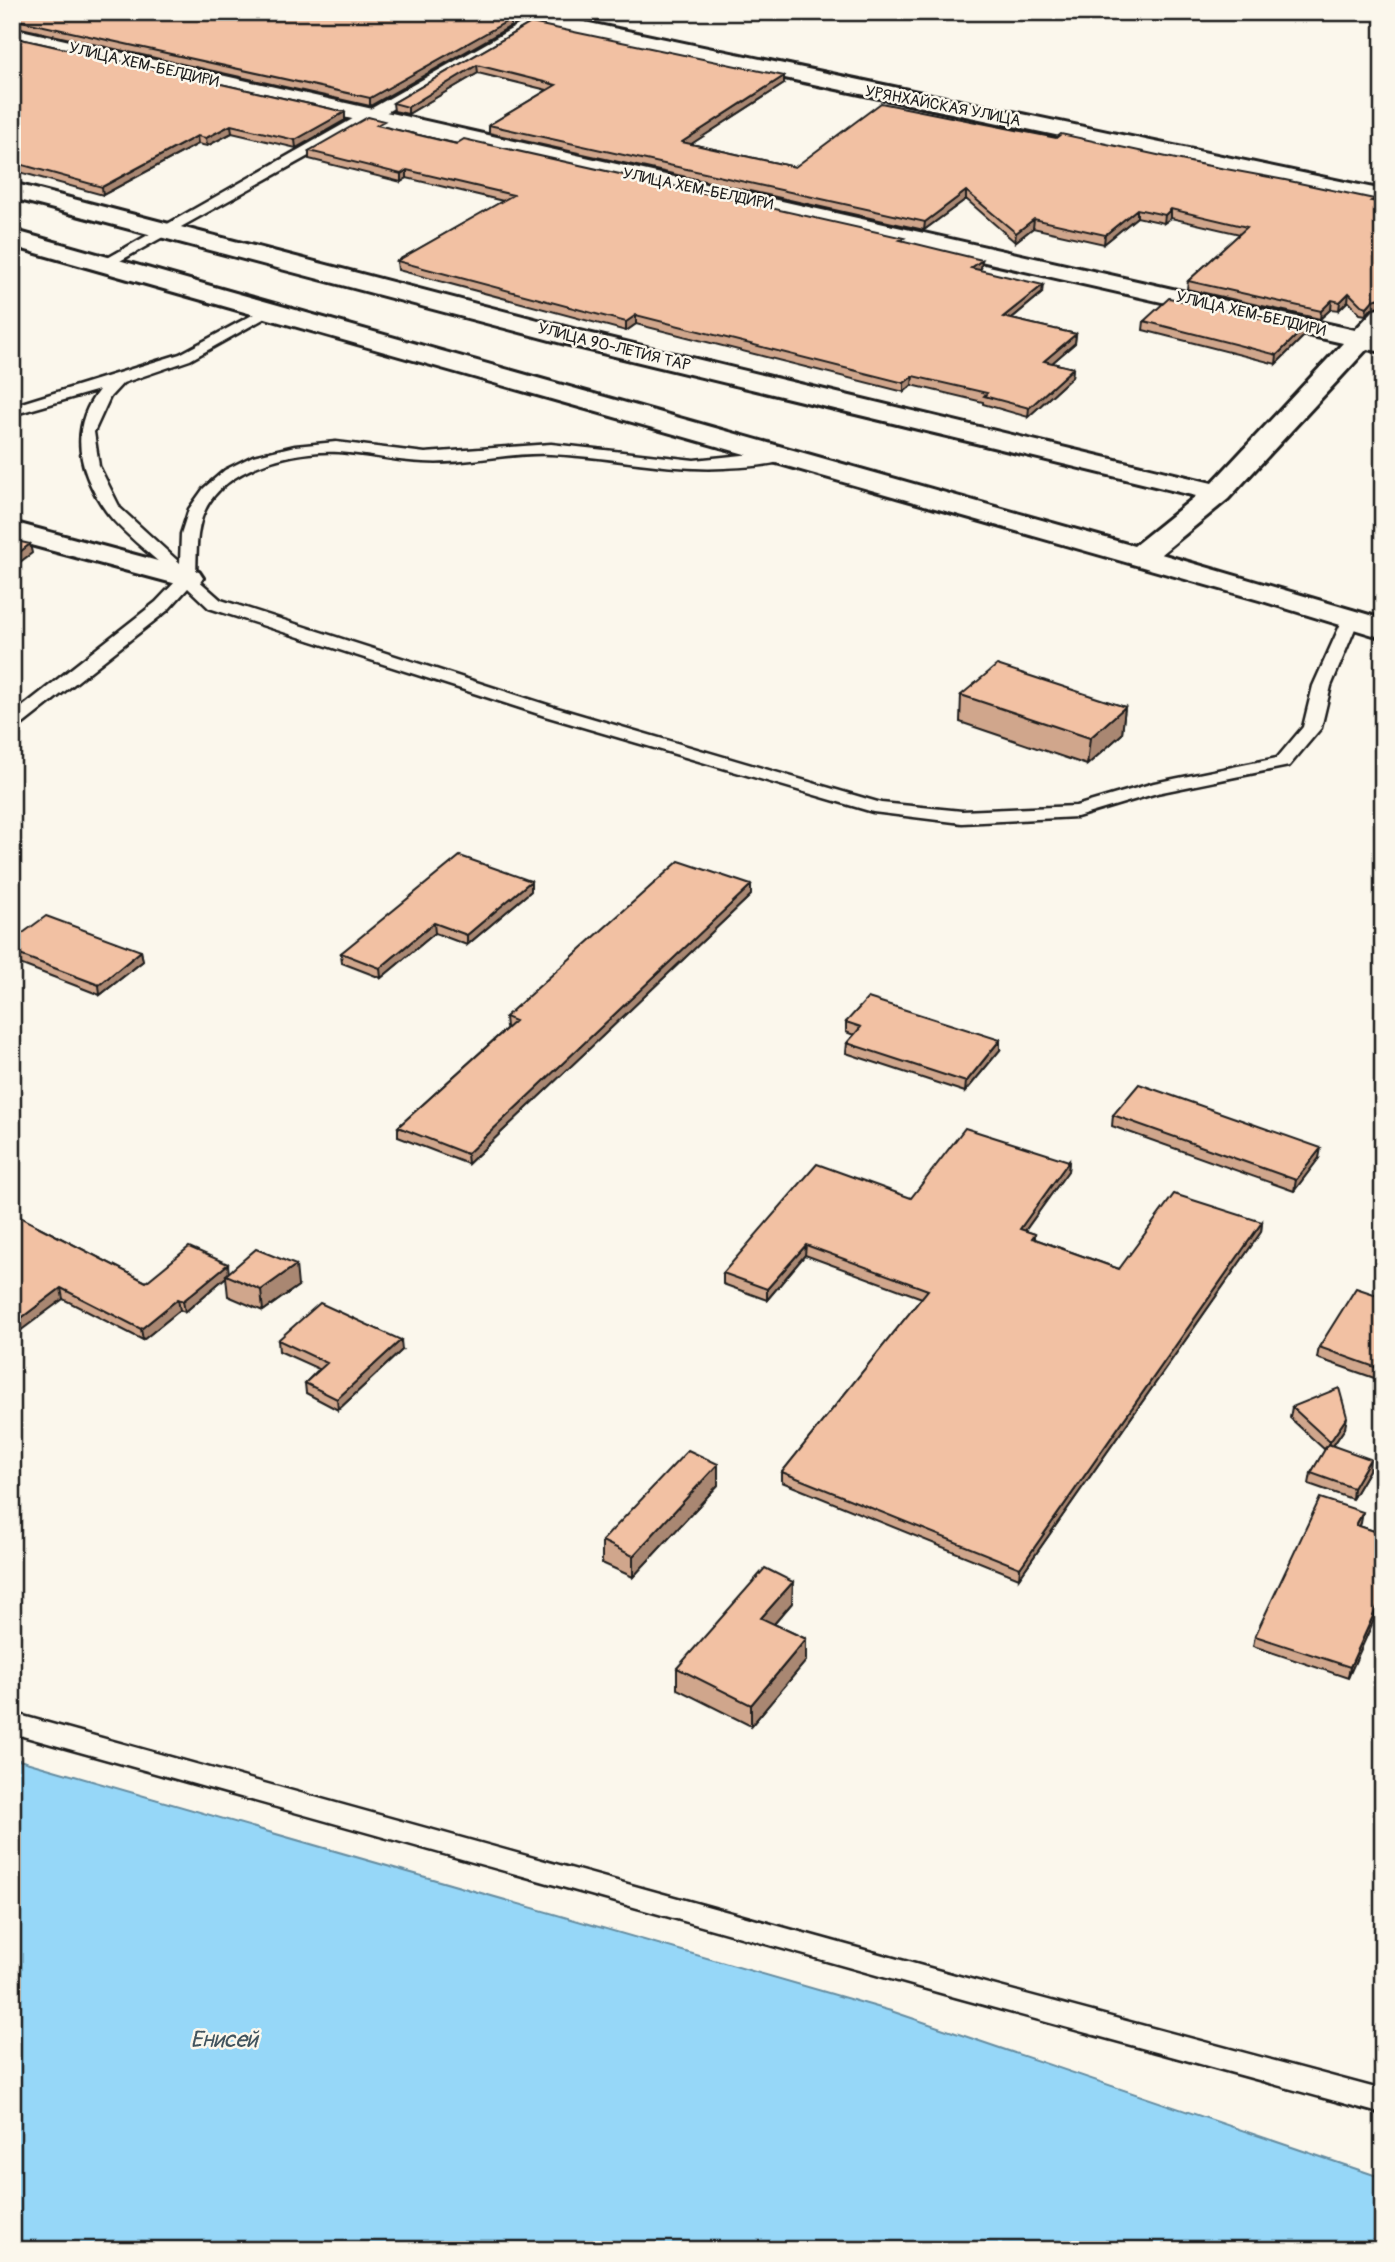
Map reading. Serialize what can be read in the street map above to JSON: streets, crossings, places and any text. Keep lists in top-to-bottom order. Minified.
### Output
{"streets":{"street":["УЛИЦА ХЕМ-БЕЛДИРИ","УРЯНХАЙСКАЯ УЛИЦА","УЛИЦА 90-ЛЕТИЯ ТАР"]},"water":["Енисей"]}
